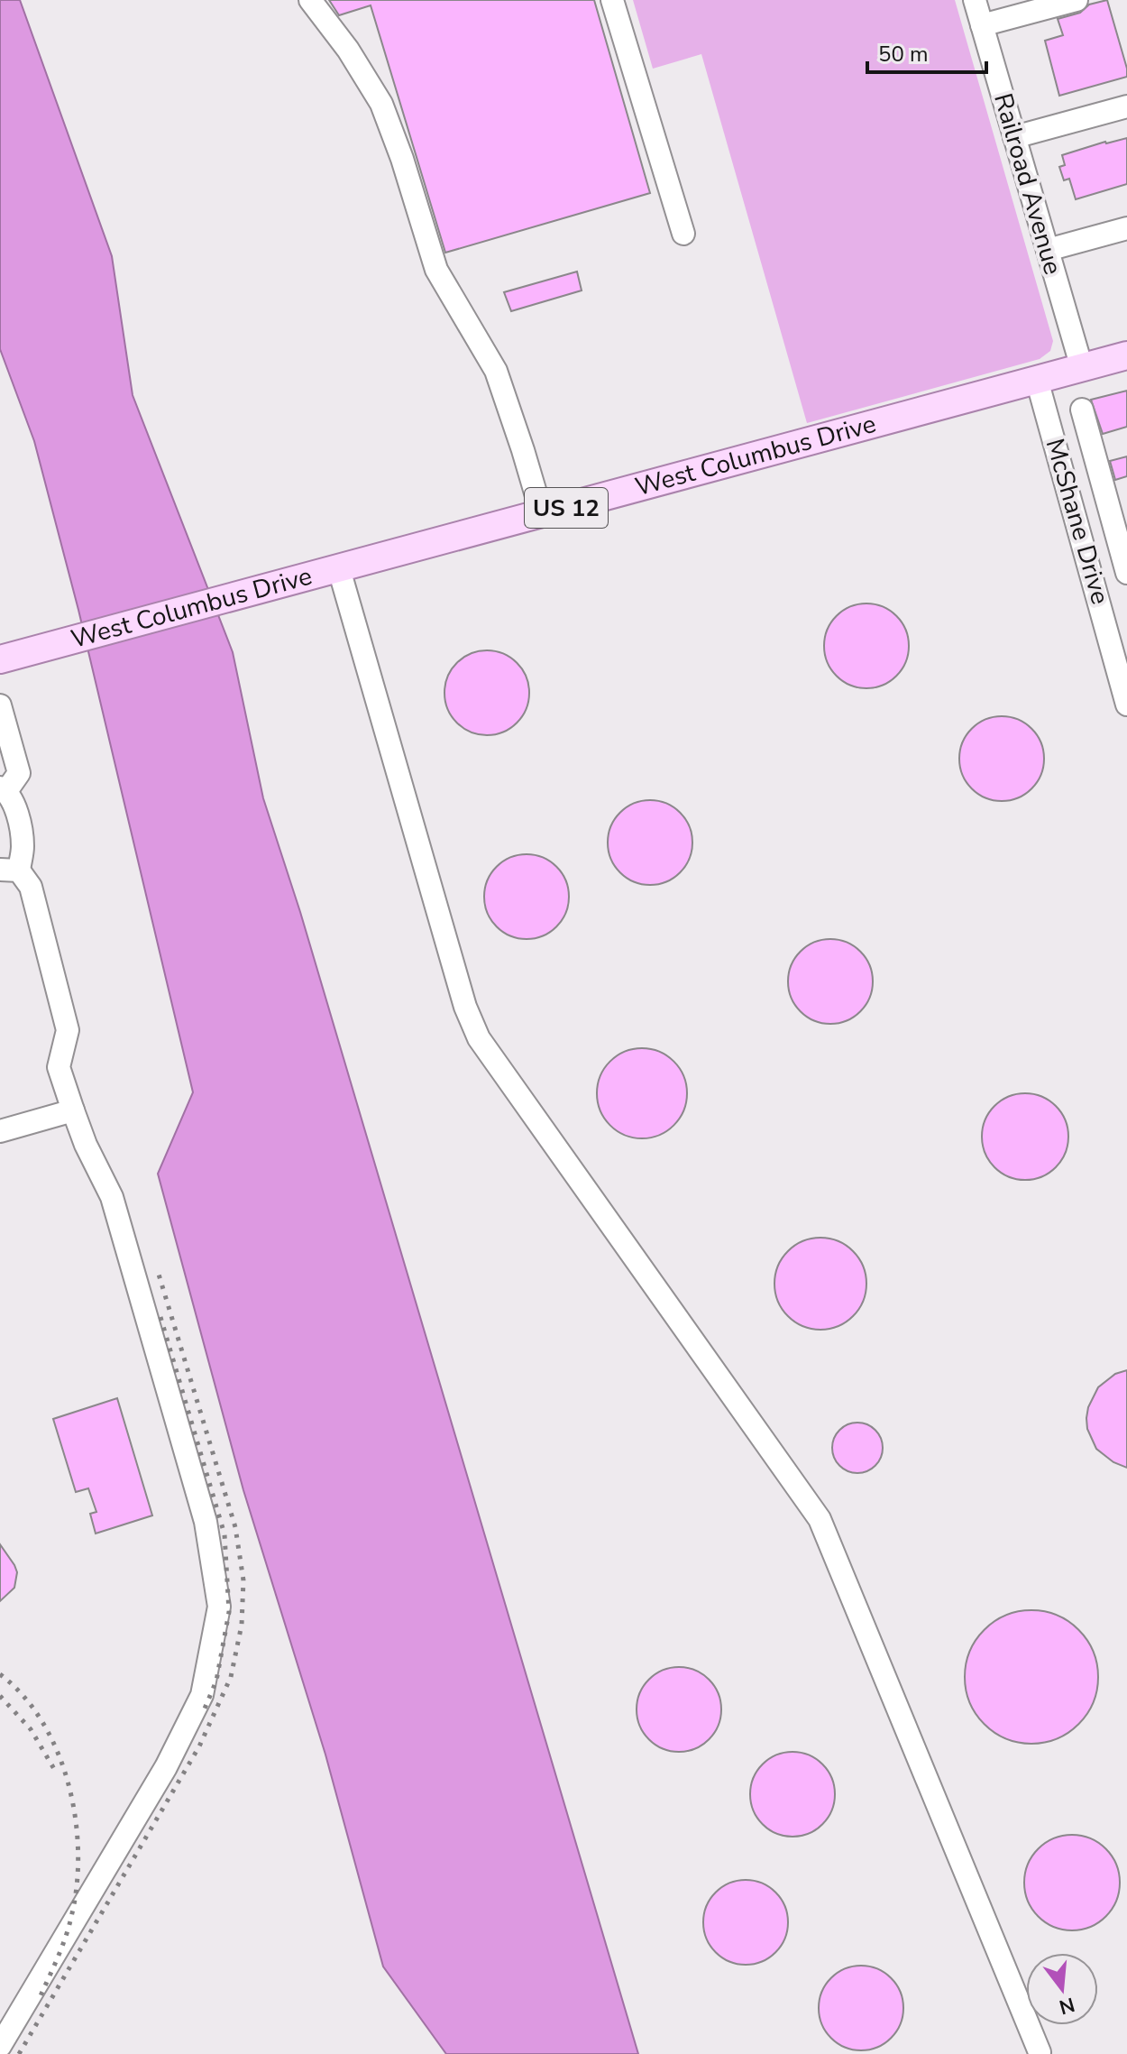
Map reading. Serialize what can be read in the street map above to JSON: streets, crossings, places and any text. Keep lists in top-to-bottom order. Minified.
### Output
{"streets":{"main road":["West Columbus Drive","US 12"],"street":["Railroad Avenue","McShane Drive"]},"crossings":[["Railroad Avenue","West Columbus Drive"],["West Columbus Drive","McShane Drive"]],"scale_bar":"50 m","north":"bottom"}
